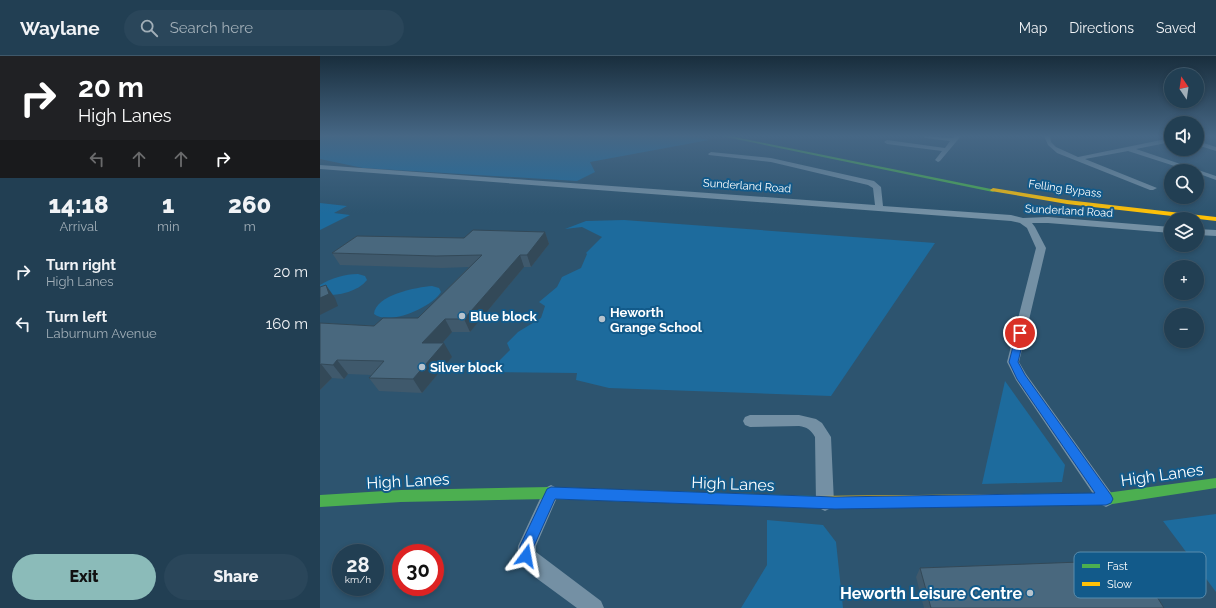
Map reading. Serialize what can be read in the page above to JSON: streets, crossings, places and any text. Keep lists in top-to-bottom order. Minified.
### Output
{"streets":{"main road":["Felling Bypass","High Lanes"],"street":["Sunderland Road"]},"places":["Blue block","Heworth Grange School","Silver block","Heworth Leisure Centre"],"legend":["Fast","Slow"],"north":"top","page":{"header":"Waylane","search":"Search here","nav":["Map","Directions","Saved"],"turn":["20 m","High Lanes"],"map_buttons":["+","−"],"eta":["14:18","Arrival","1","min","260","m"],"list":[{"name":"Turn right","note":"High Lanes","value":"20 m"},{"name":"Turn left","note":"Laburnum Avenue","value":"160 m"}],"speed":"28 km/h","limit":"30","buttons":["Exit","Share"]}}
